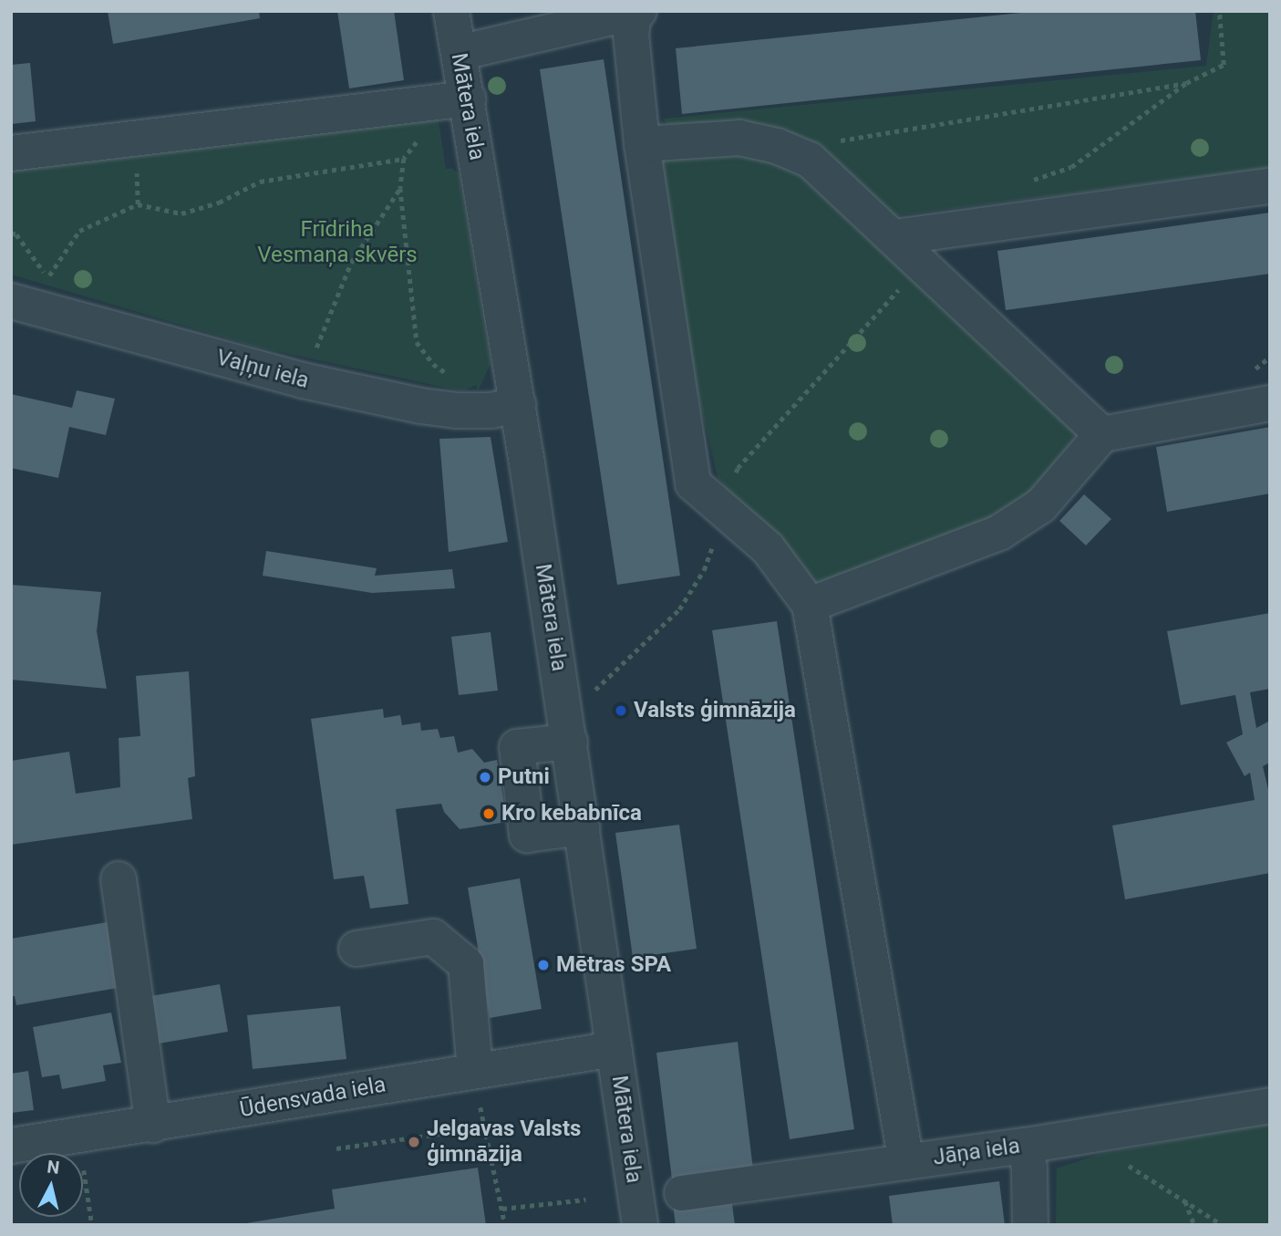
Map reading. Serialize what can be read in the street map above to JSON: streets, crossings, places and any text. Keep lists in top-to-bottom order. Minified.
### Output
{"streets":{"street":["Mātera iela","Vaļņu iela","Ūdensvada iela","Jāņa iela"]},"crossings":[["Mātera iela","Vaļņu iela"],["Mātera iela","Ūdensvada iela"]],"parks":["Frīdriha Vesmaņa skvērs"],"places":["Valsts ģimnāzija","Putni","Kro kebabnīca","Mētras SPA","Jelgavas Valsts ģimnāzija"],"north":"top"}
